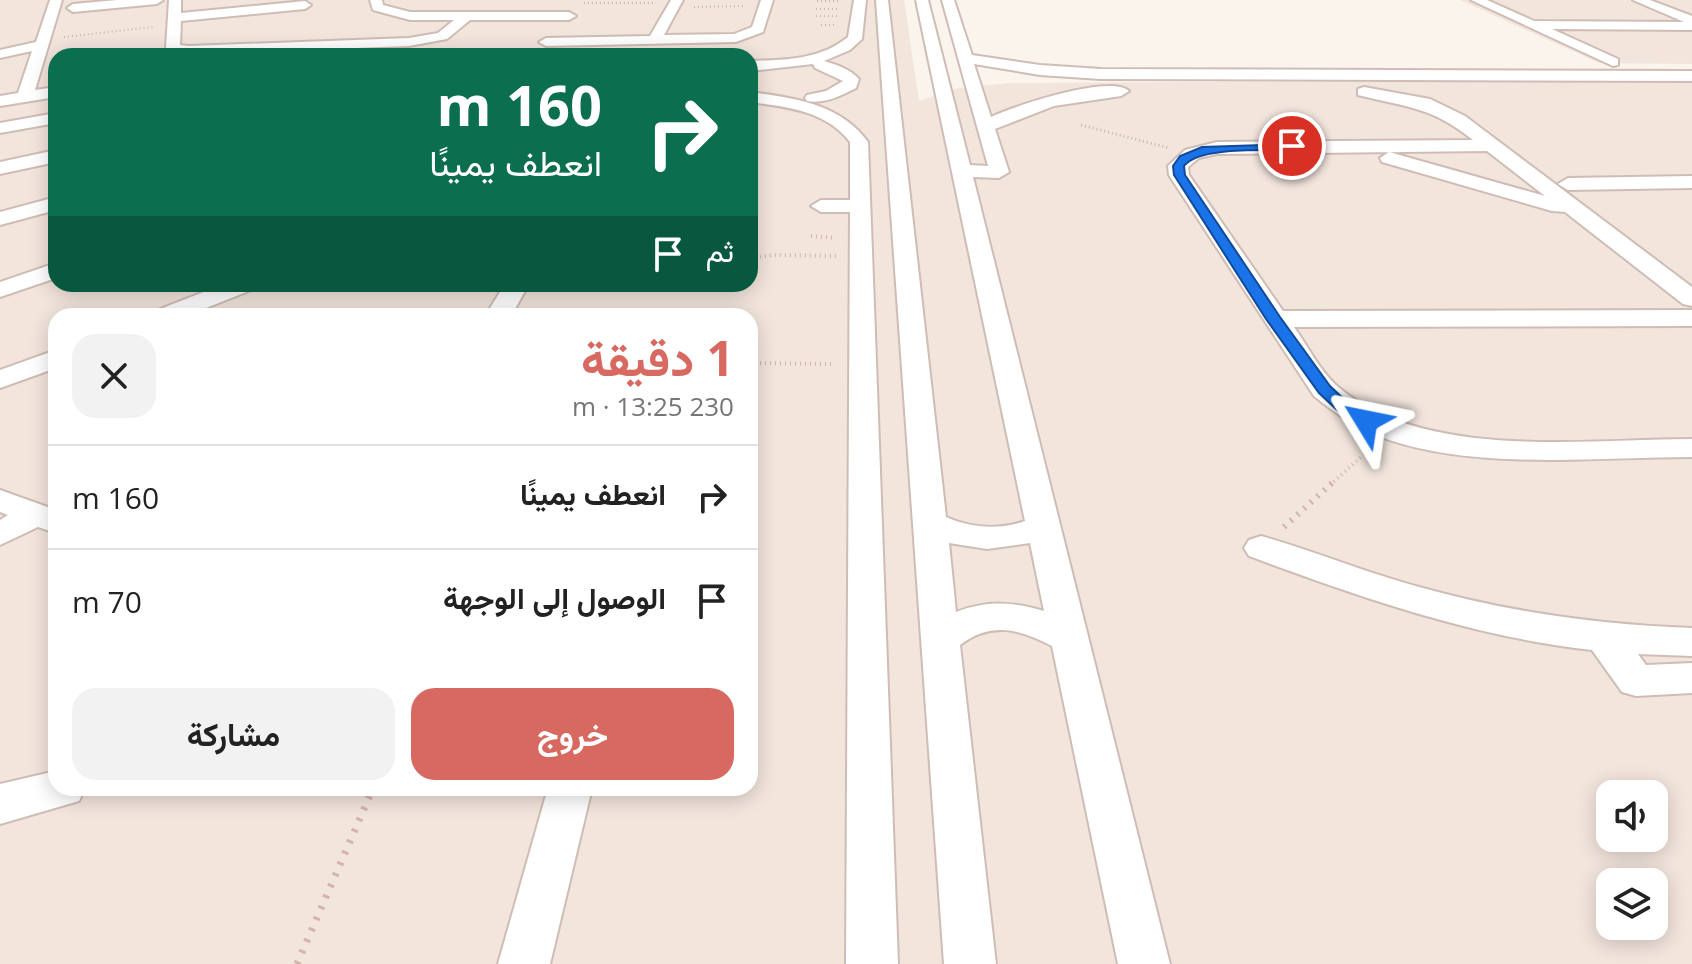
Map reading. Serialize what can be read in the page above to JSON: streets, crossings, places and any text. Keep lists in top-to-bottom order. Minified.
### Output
{"page":{"turn":["160 m","انعطف يمينًا"],"then":"ثم","heading":["1 دقيقة","230 m · 13:25"],"list":[{"name":"انعطف يمينًا","value":"160 m"},{"name":"الوصول إلى الوجهة","value":"70 m"}],"buttons":["خروج","مشاركة"]}}
